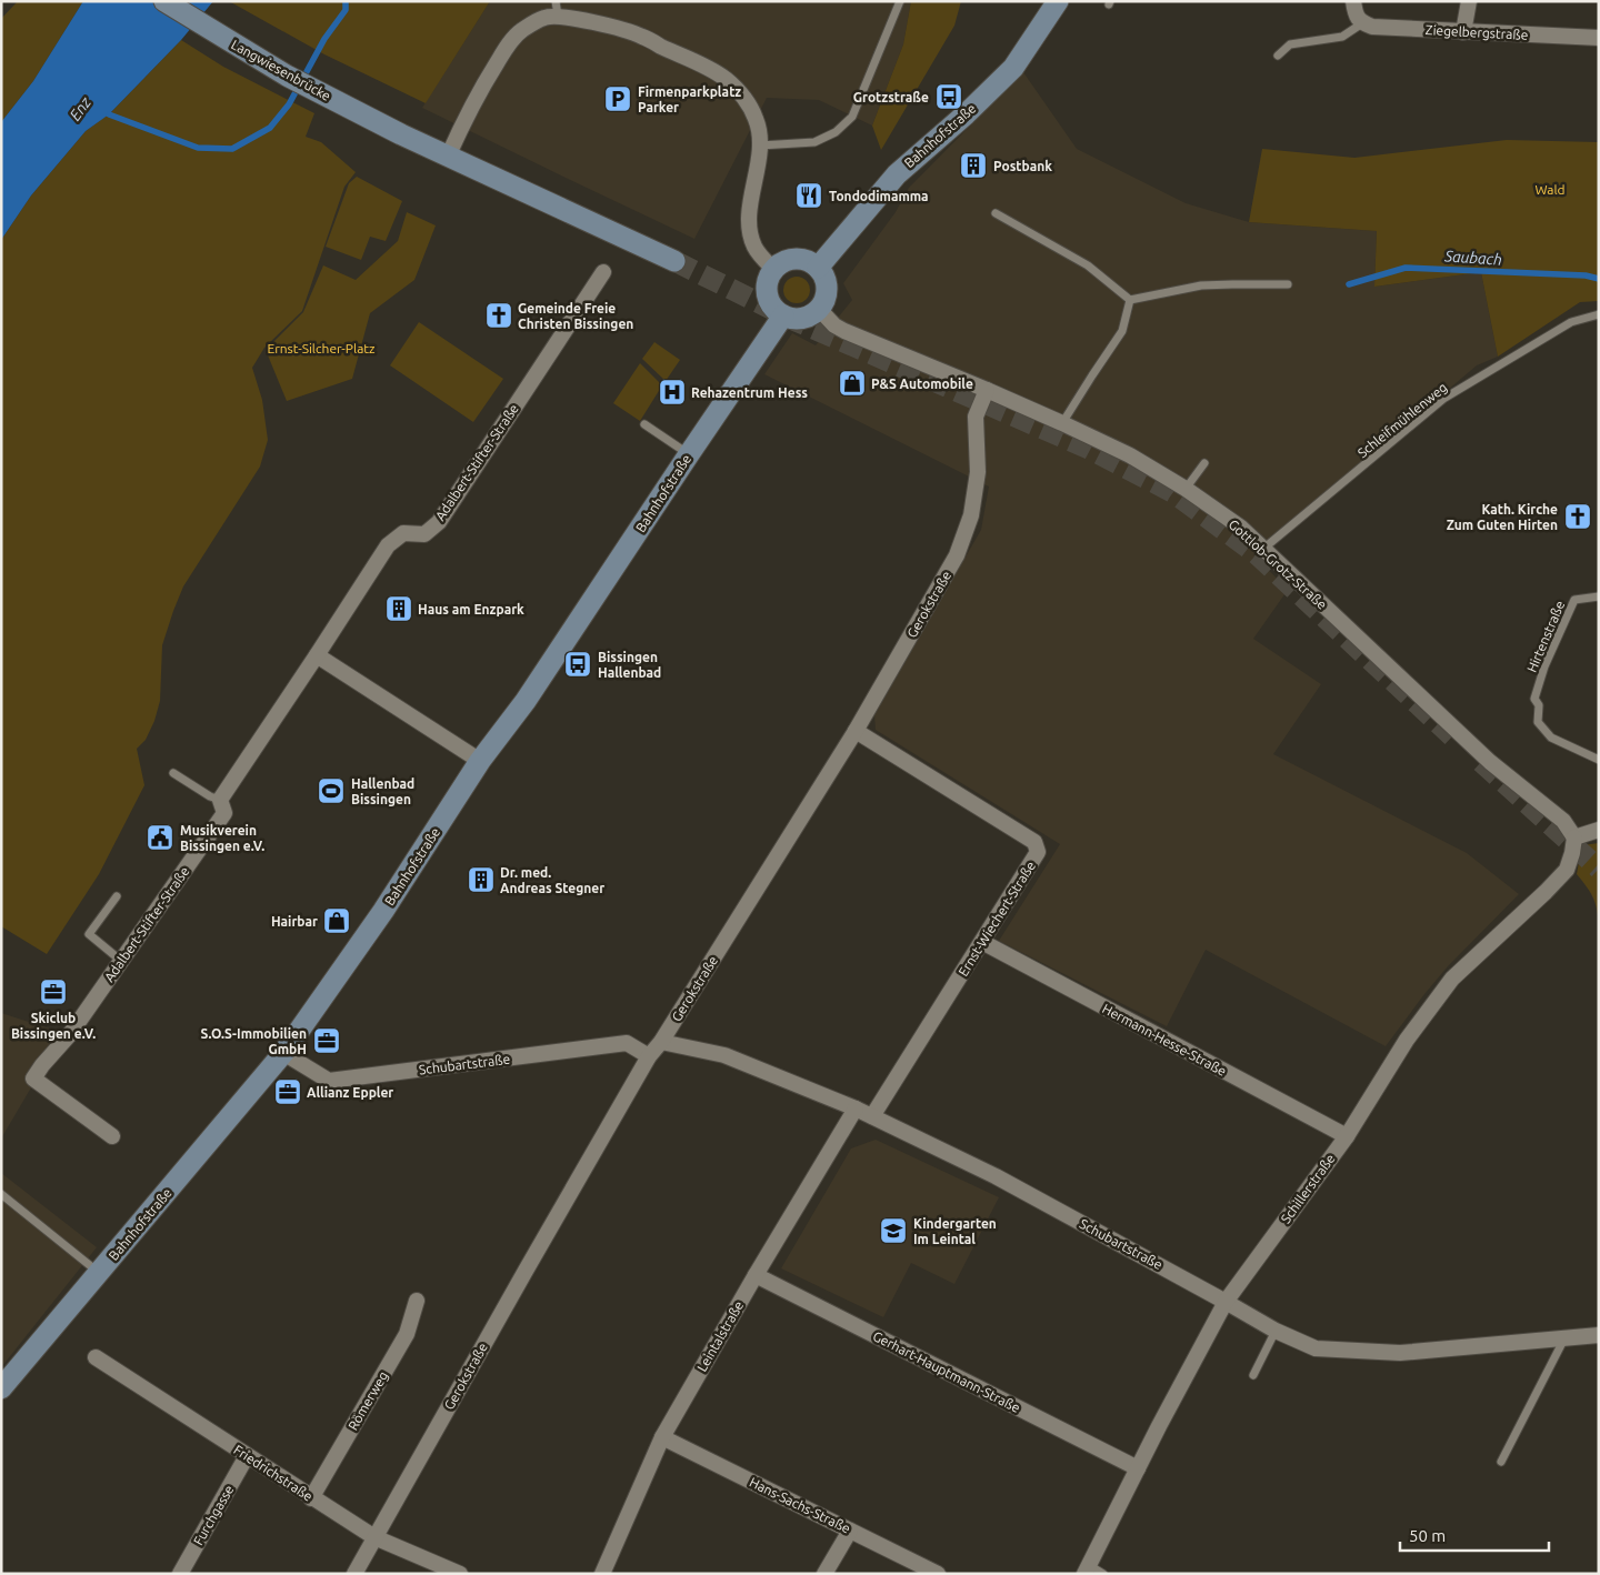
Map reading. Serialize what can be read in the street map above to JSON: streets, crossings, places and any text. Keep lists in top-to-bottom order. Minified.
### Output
{"streets":{"street":["Ziegelbergstraße","Langwiesenbrücke","Bahnhofstraße","Adalbert-Stifter-Straße","Gottlob-Grotz-Straße","Gerokstraße","Ernst-Wiechert-Straße","Hermann-Hesse-Straße","Schubartstraße","Schillerstraße","Leintalstraße","Gerhart-Hauptmann-Straße","Römerweg","Friedrichstraße","Hans-Sachs-Straße","Furchgasse"],"lane":["Schleifmühlenweg","Hirtenstraße"]},"crossings":[["Bahnhofstraße","Gottlob-Grotz-Straße"],["Bahnhofstraße","Schubartstraße"],["Schleifmühlenweg","Gottlob-Grotz-Straße"],["Gottlob-Grotz-Straße","Gerokstraße"],["Gottlob-Grotz-Straße","Schillerstraße"],["Gerokstraße","Ernst-Wiechert-Straße"],["Gerokstraße","Schubartstraße"],["Gerokstraße","Friedrichstraße"],["Ernst-Wiechert-Straße","Hermann-Hesse-Straße"],["Ernst-Wiechert-Straße","Schubartstraße"],["Hermann-Hesse-Straße","Schillerstraße"],["Schubartstraße","Schillerstraße"],["Schubartstraße","Leintalstraße"],["Schillerstraße","Gerhart-Hauptmann-Straße"],["Leintalstraße","Gerhart-Hauptmann-Straße"],["Leintalstraße","Hans-Sachs-Straße"],["Römerweg","Friedrichstraße"],["Friedrichstraße","Furchgasse"]],"water":["Enz","Saubach"],"parks":["Wald","Ernst-Silcher-Platz"],"places":{"bus stop":["Grotzstraße","Bissingen Hallenbad"],"parking":["Firmenparkplatz Parker"],"building":["Postbank","Haus am Enzpark","Dr. med. Andreas Stegner"],"restaurant":["Tondodimamma"],"church":["Gemeinde Freie Christen Bissingen","Kath. Kirche Zum Guten Hirten"],"shop":["P&S Automobile","Hairbar"],"hospital":["Rehazentrum Hess"],"sports":["Hallenbad Bissingen"],"public building":["Musikverein Bissingen e.V."],"office":["Skiclub Bissingen e.V.","S.O.S-Immobilien GmbH","Allianz Eppler"],"school or university":["Kindergarten Im Leintal"]},"scale_bar":"50 m"}
